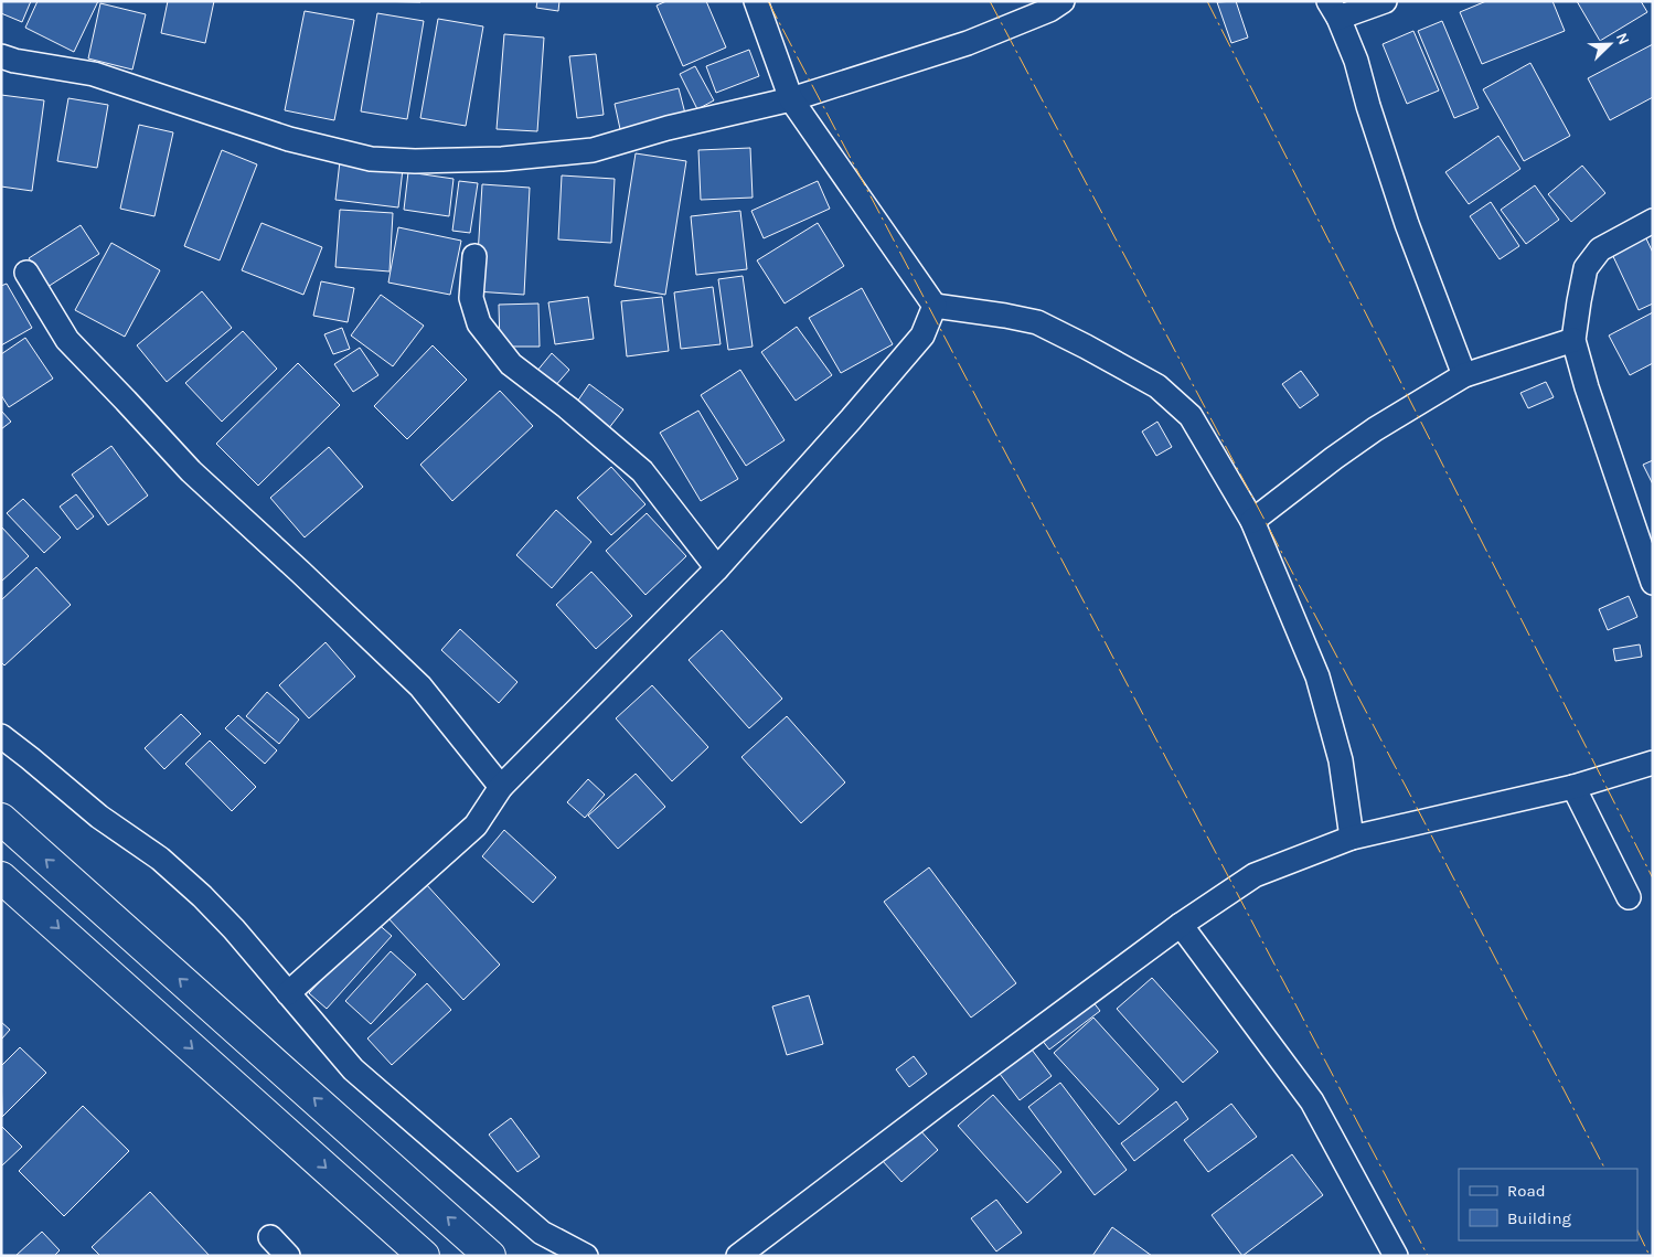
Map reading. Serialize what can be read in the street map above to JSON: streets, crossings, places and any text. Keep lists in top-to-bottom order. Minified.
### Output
{"legend":["Road","Building"],"north":"top right"}
